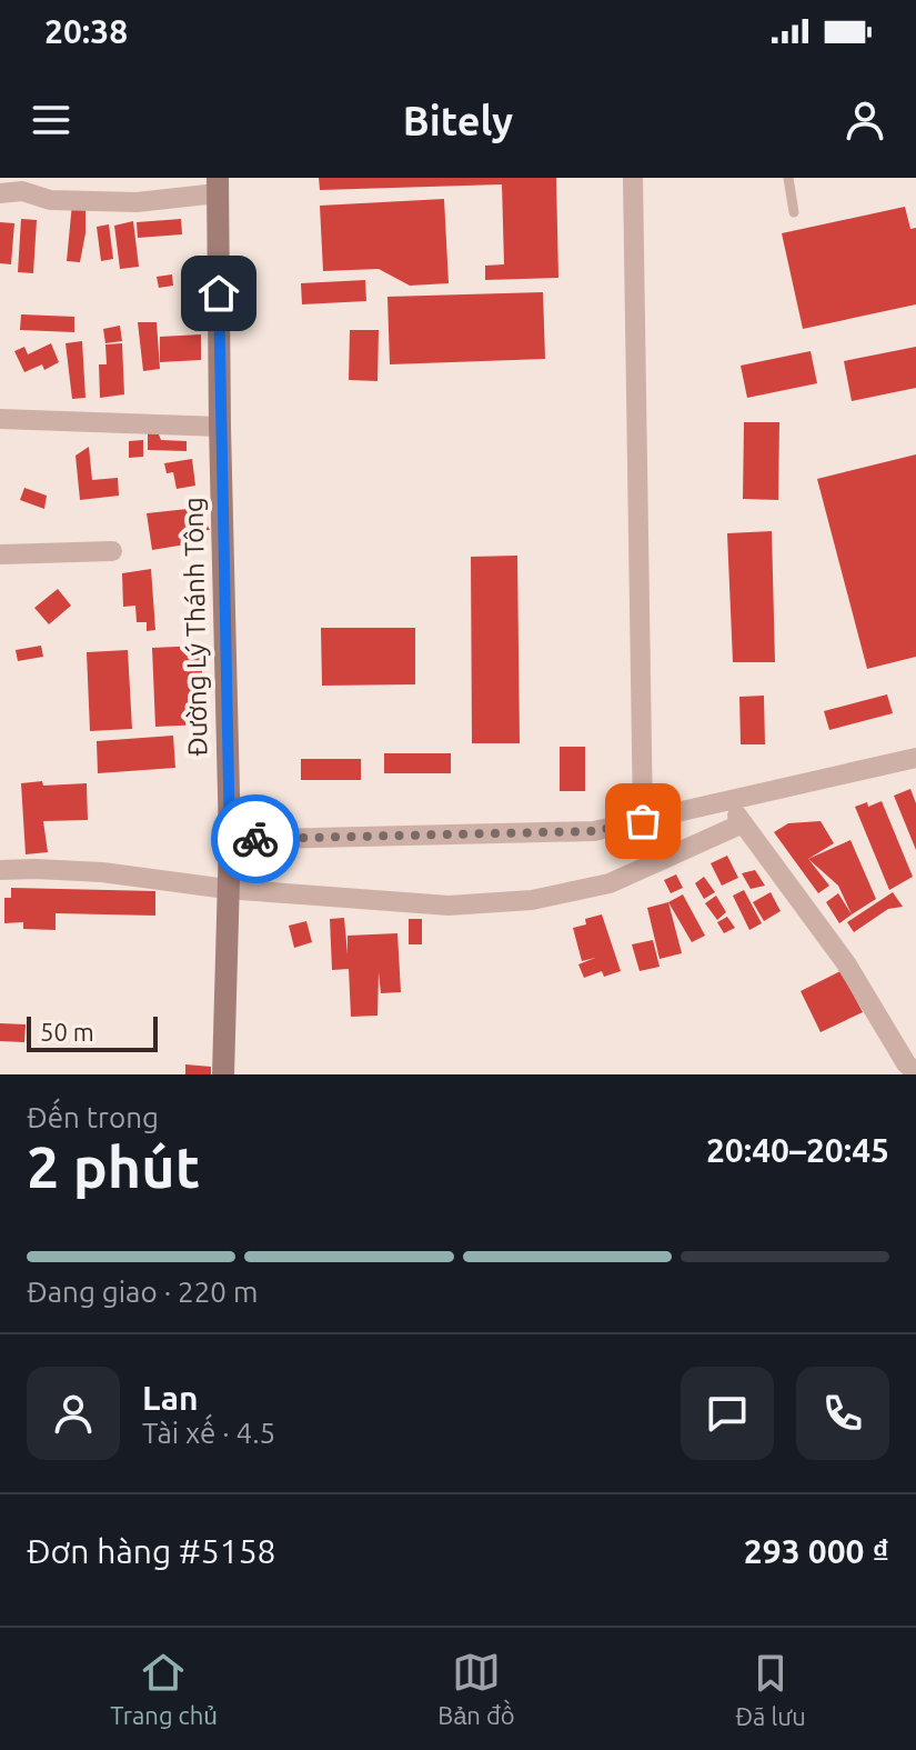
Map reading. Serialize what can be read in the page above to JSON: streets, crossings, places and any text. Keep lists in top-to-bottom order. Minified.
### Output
{"streets":{"street":["Đường Lý Thánh Tông"]},"scale_bar":"50 m","page":{"status":"20:38","header":"Bitely","scale":"50 m","heading":["2 phút","Đến trong","20:40–20:45"],"panel":["Lan","Tài xế · 4.5","Đơn hàng #5158","293 000 ₫"],"bar":"Đang giao · 220 m","tabs":["Trang chủ","Bản đồ","Đã lưu"]}}
